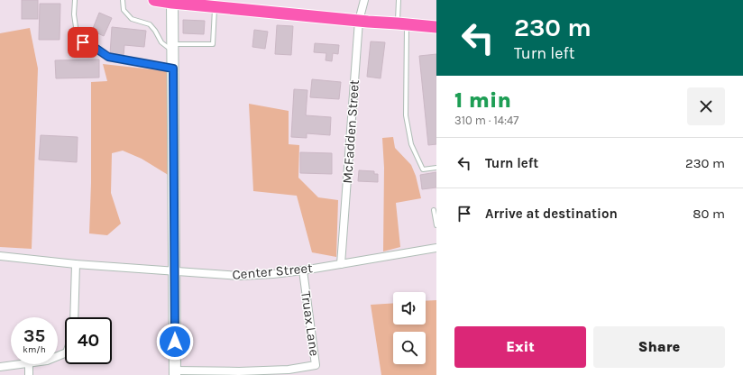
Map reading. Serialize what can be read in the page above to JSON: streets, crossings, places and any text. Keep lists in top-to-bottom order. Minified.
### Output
{"streets":{"street":["McFadden Street","Center Street","Truax Lane"]},"crossings":[["McFadden Street","Center Street"],["Center Street","Truax Lane"]],"page":{"turn":["230 m","Turn left"],"heading":["1 min","310 m · 14:47"],"list":[{"name":"Turn left","value":"230 m"},{"name":"Arrive at destination","value":"80 m"}],"speed":"35 km/h","limit":"40","buttons":["Exit","Share"]}}
